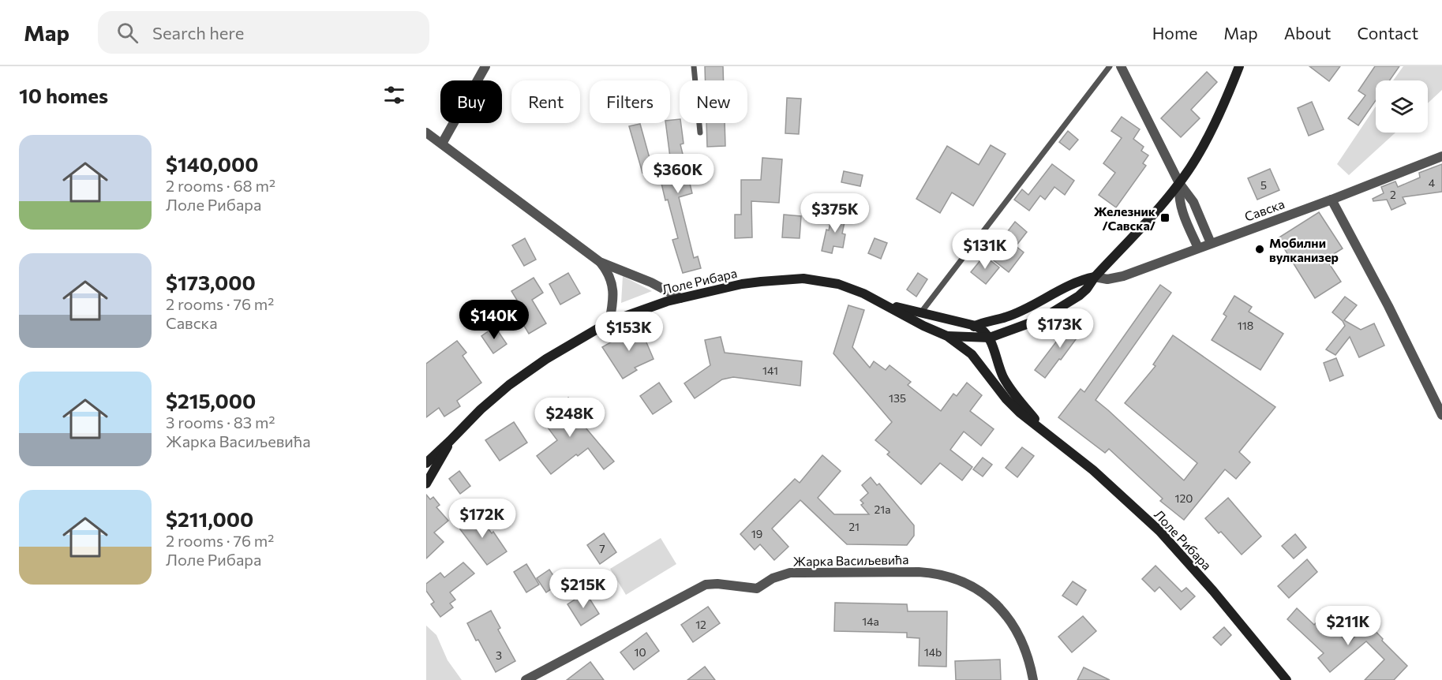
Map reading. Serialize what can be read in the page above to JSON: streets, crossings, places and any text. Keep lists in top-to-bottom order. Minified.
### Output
{"streets":{"main road":["Савска","Лоле Рибара"],"street":["Жарка Васиљевића"]},"crossings":[["Савска","Лоле Рибара"]],"places":{"transit":["Железник /Савска/"],"other":["Мобилни вулканизер"]},"house_numbers":["4","5","2","118","141","135","120","21a","21","19","7","14a","12","10","14b","3"],"page":{"header":"Map","search":"Search here","nav":["Home","Map","About","Contact"],"heading":"10 homes","chip":["Buy","Rent","Filters","New"],"list":[{"name":"$140,000","note":"2 rooms · 68 m² · Лоле Рибара"},{"name":"$173,000","note":"2 rooms · 76 m² · Савска"},{"name":"$215,000","note":"3 rooms · 83 m² · Жарка Васиљевића"},{"name":"$211,000","note":"2 rooms · 76 m² · Лоле Рибара"}],"price":["$360K","$375K","$131K","$140K","$173K","$153K","$248K","$172K","$215K","$211K"]}}
